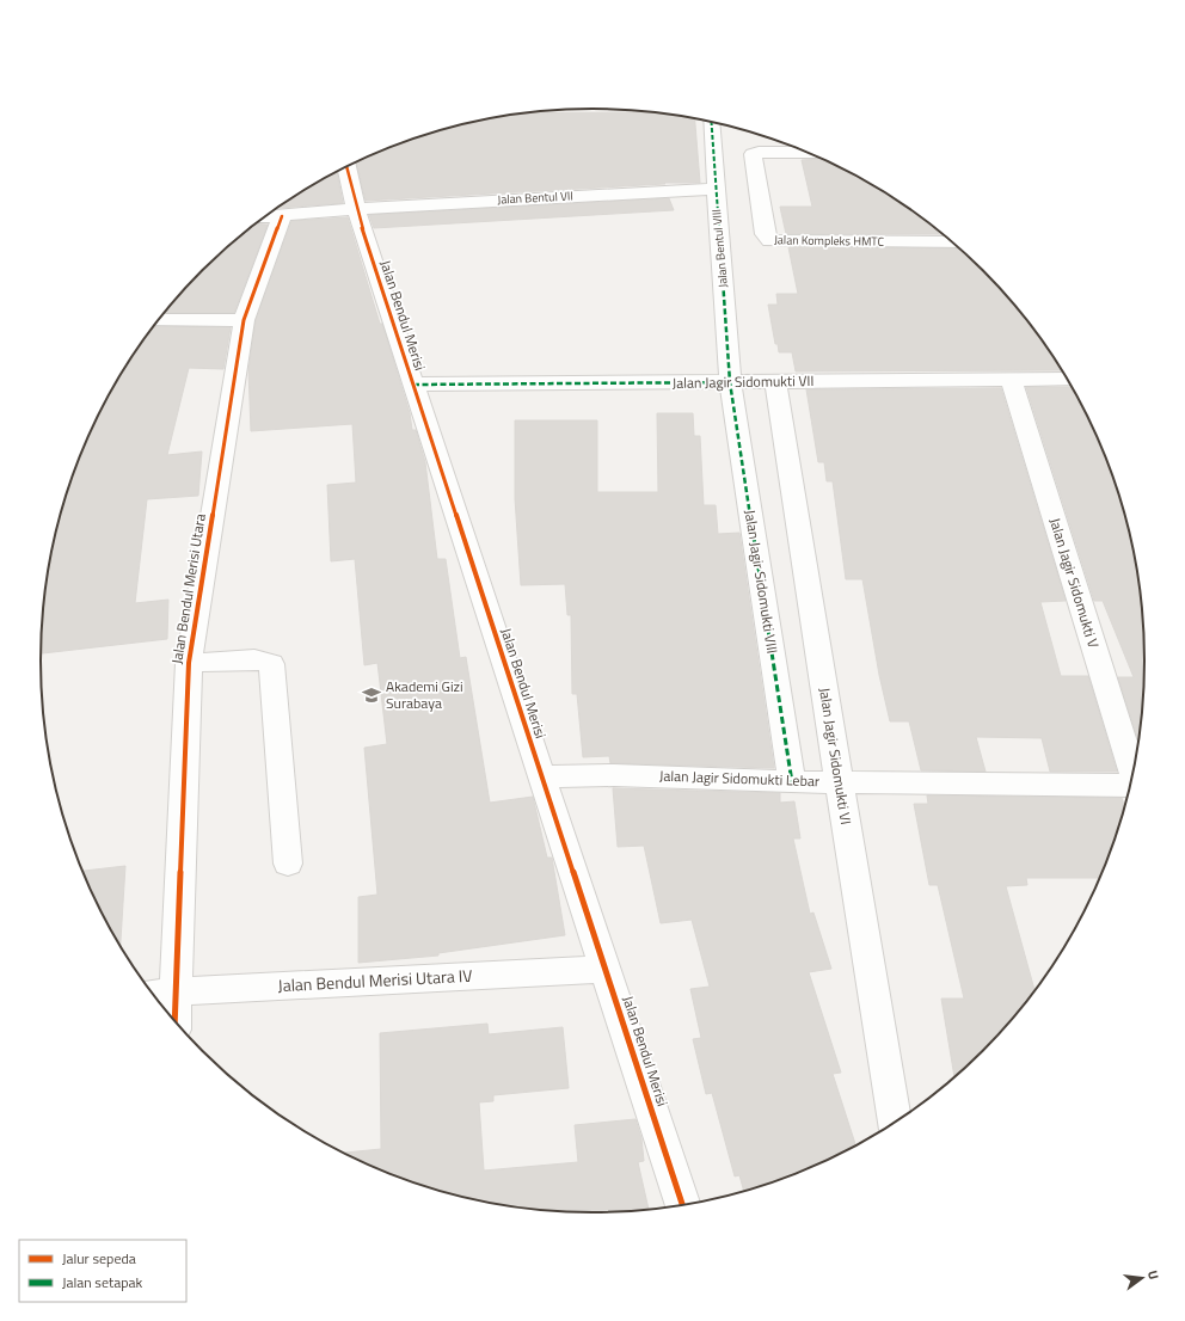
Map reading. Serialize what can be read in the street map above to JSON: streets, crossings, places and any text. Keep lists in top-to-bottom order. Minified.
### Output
{"streets":{"street":["Jalan Bentul VII","Jalan Kompleks HMTC","Jalan Bentul VIII","Jalan Bendul Merisi","Jalan Jagir Sidomukti VII","Jalan Jagir Sidomukti VIII","Jalan Jagir Sidomukti V","Jalan Bendul Merisi Utara","Jalan Jagir Sidomukti VI","Jalan Jagir Sidomukti Lebar","Jalan Bendul Merisi Utara IV"]},"crossings":[["Jalan Bentul VII","Jalan Bentul VIII"],["Jalan Bentul VII","Jalan Bendul Merisi"],["Jalan Bentul VII","Jalan Bendul Merisi Utara"],["Jalan Bentul VIII","Jalan Jagir Sidomukti VII"],["Jalan Bentul VIII","Jalan Jagir Sidomukti VIII"],["Jalan Bentul VIII","Jalan Jagir Sidomukti VI"],["Jalan Bendul Merisi","Jalan Jagir Sidomukti VII"],["Jalan Bendul Merisi","Jalan Jagir Sidomukti Lebar"],["Jalan Bendul Merisi","Jalan Bendul Merisi Utara IV"],["Jalan Jagir Sidomukti VII","Jalan Jagir Sidomukti VIII"],["Jalan Jagir Sidomukti VII","Jalan Jagir Sidomukti V"],["Jalan Jagir Sidomukti VII","Jalan Jagir Sidomukti VI"],["Jalan Jagir Sidomukti VIII","Jalan Jagir Sidomukti VI"],["Jalan Jagir Sidomukti VIII","Jalan Jagir Sidomukti Lebar"],["Jalan Bendul Merisi Utara","Jalan Bendul Merisi Utara IV"],["Jalan Jagir Sidomukti VI","Jalan Jagir Sidomukti Lebar"]],"places":{"school or university":["Akademi Gizi Surabaya"]},"legend":["Jalur sepeda","Jalan setapak"],"north":"right"}
